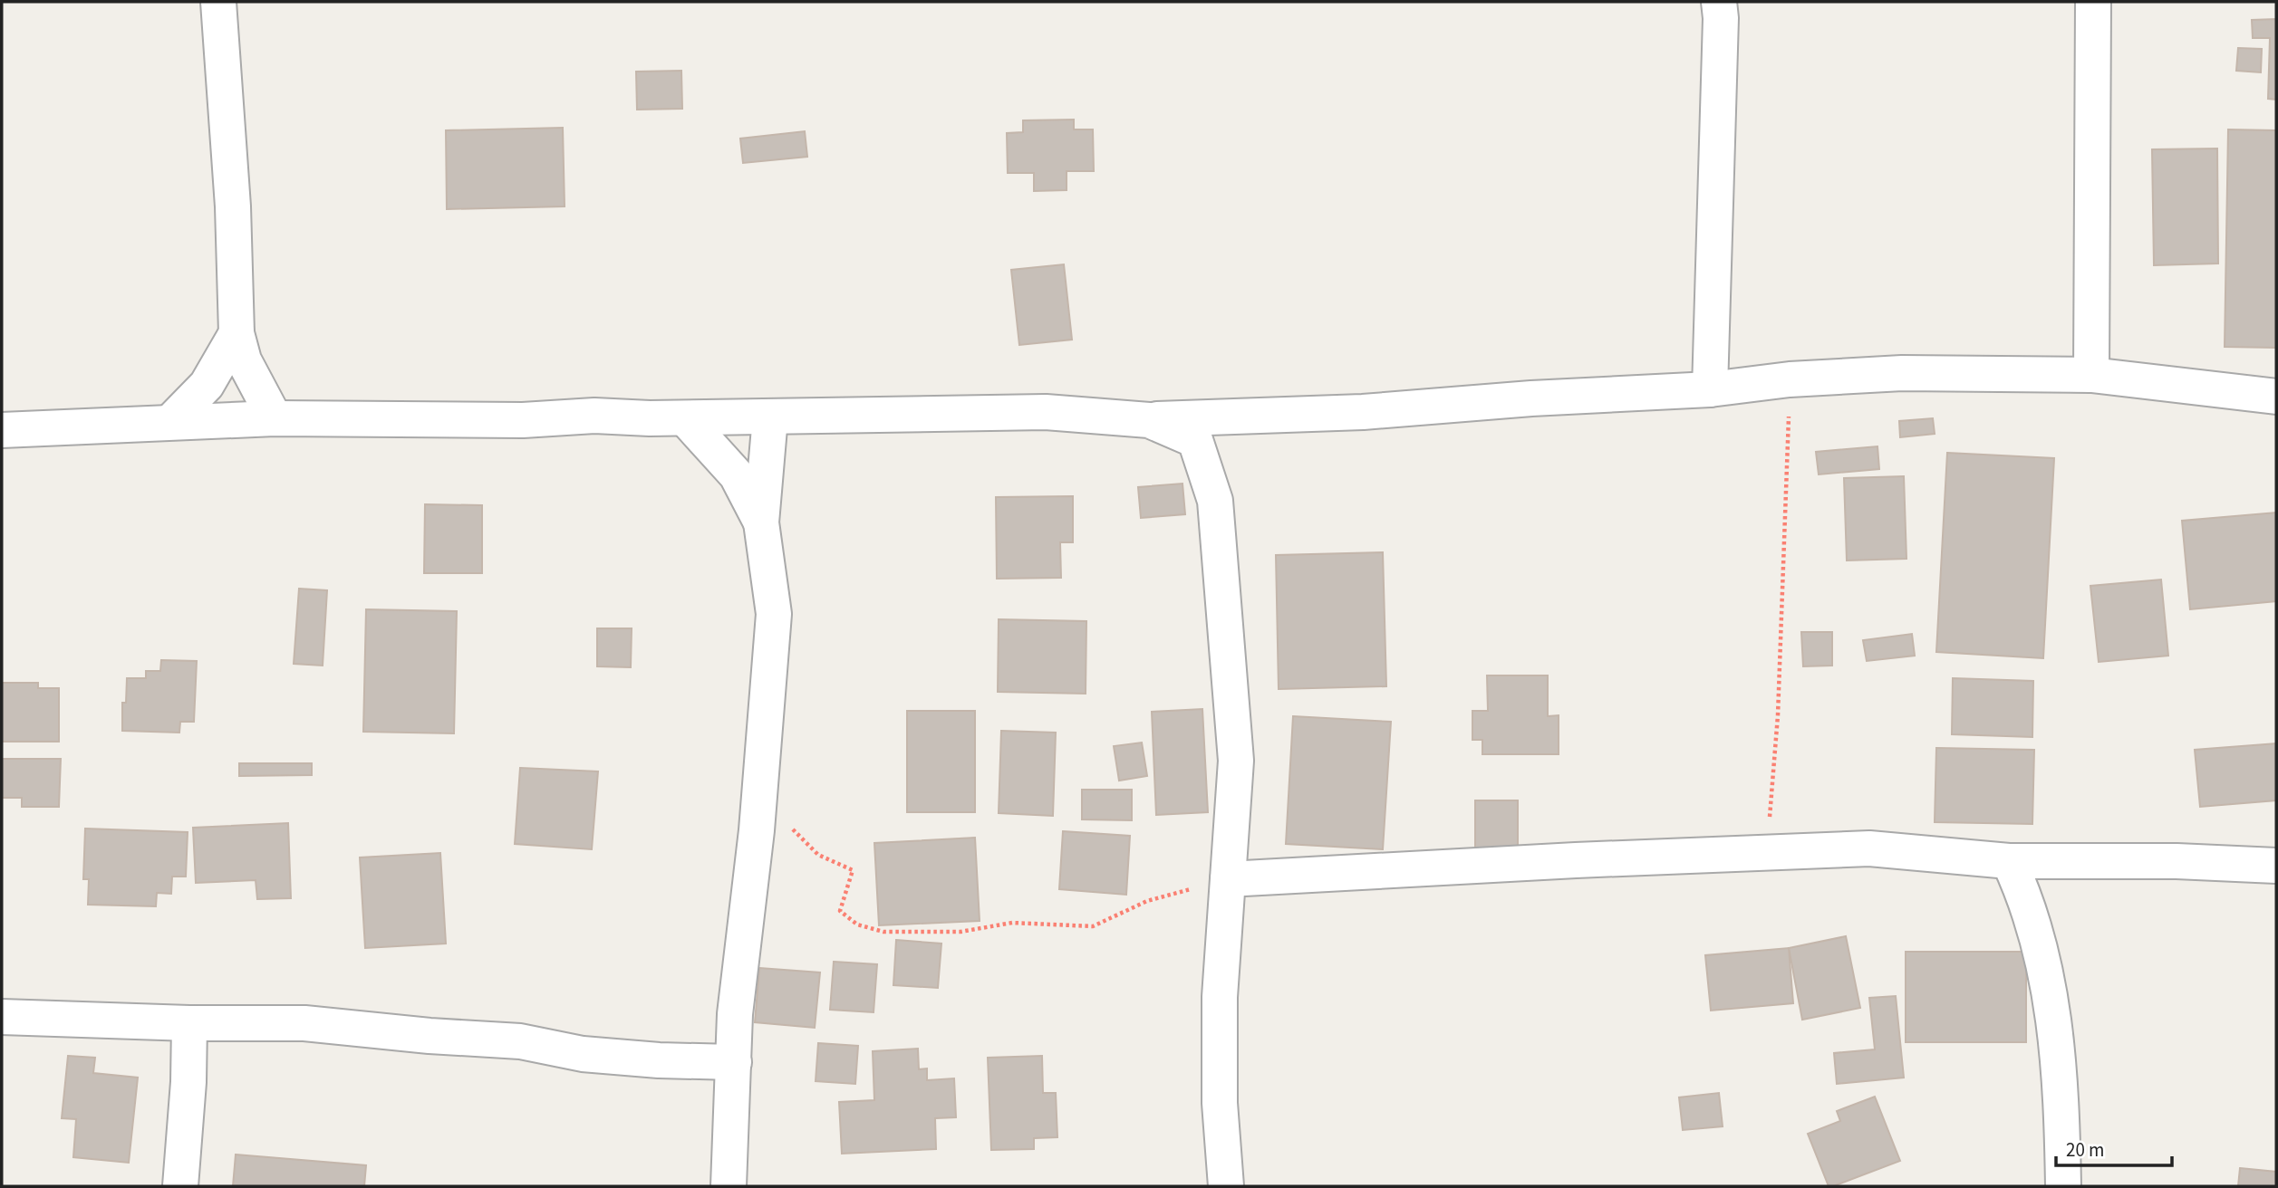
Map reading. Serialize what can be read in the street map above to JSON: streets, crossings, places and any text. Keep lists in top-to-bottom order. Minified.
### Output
{"scale_bar":"20 m"}
